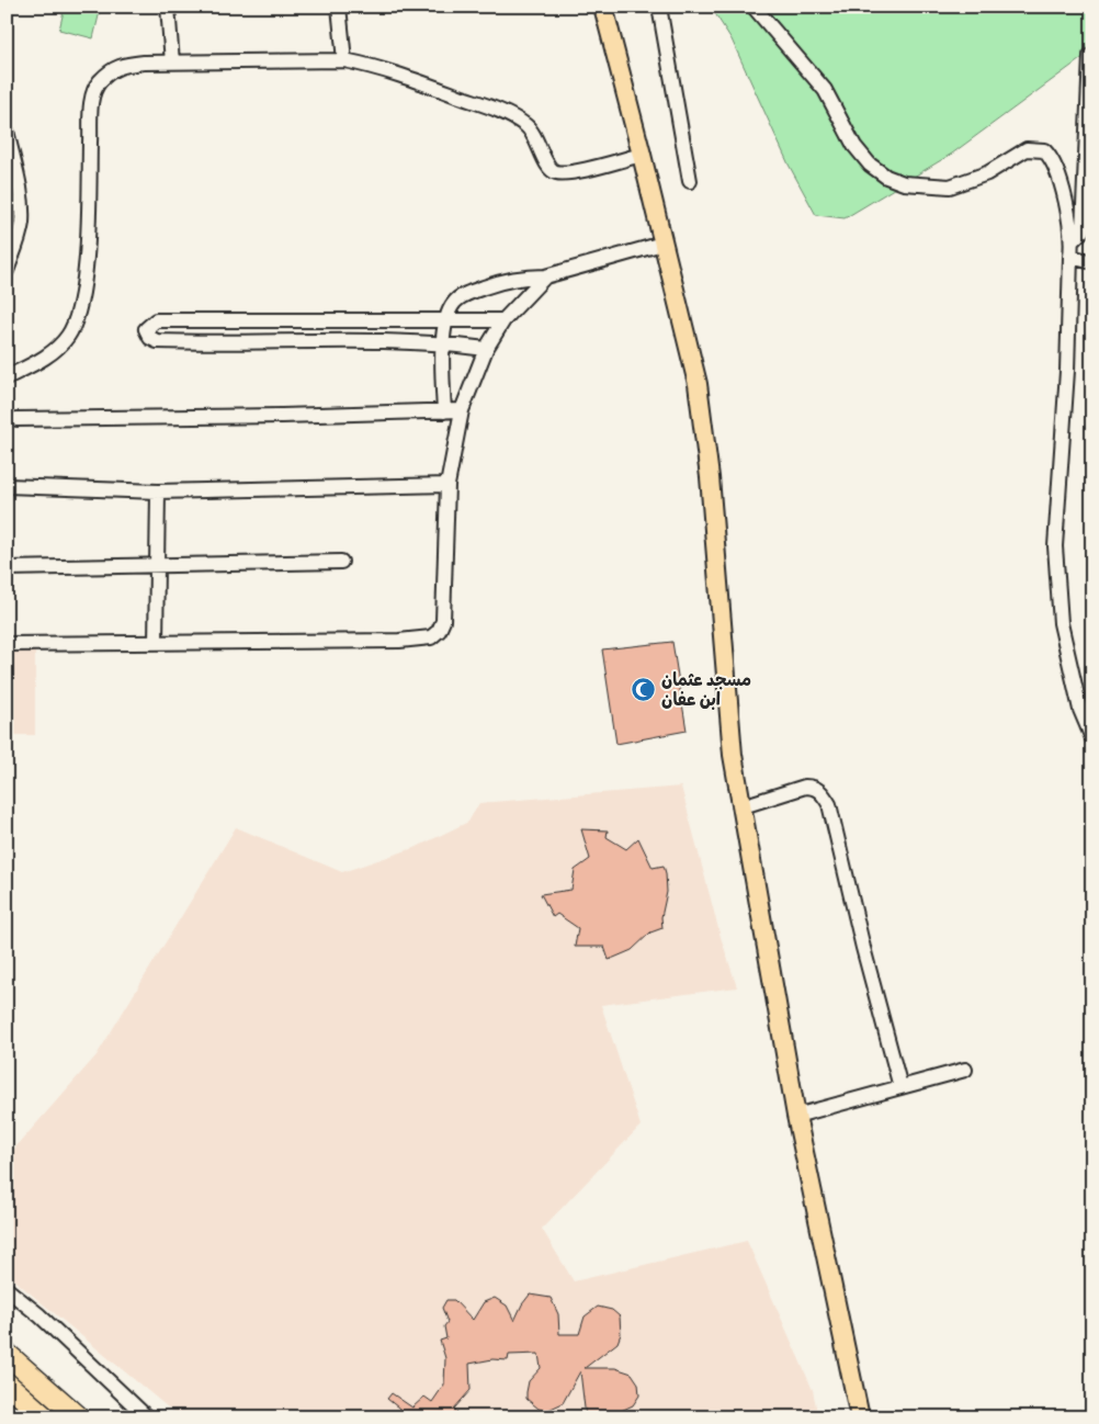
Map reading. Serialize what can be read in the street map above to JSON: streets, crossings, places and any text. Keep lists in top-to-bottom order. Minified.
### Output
{"places":{"mosque":["مسجد عثمان ابن عفان"]}}
